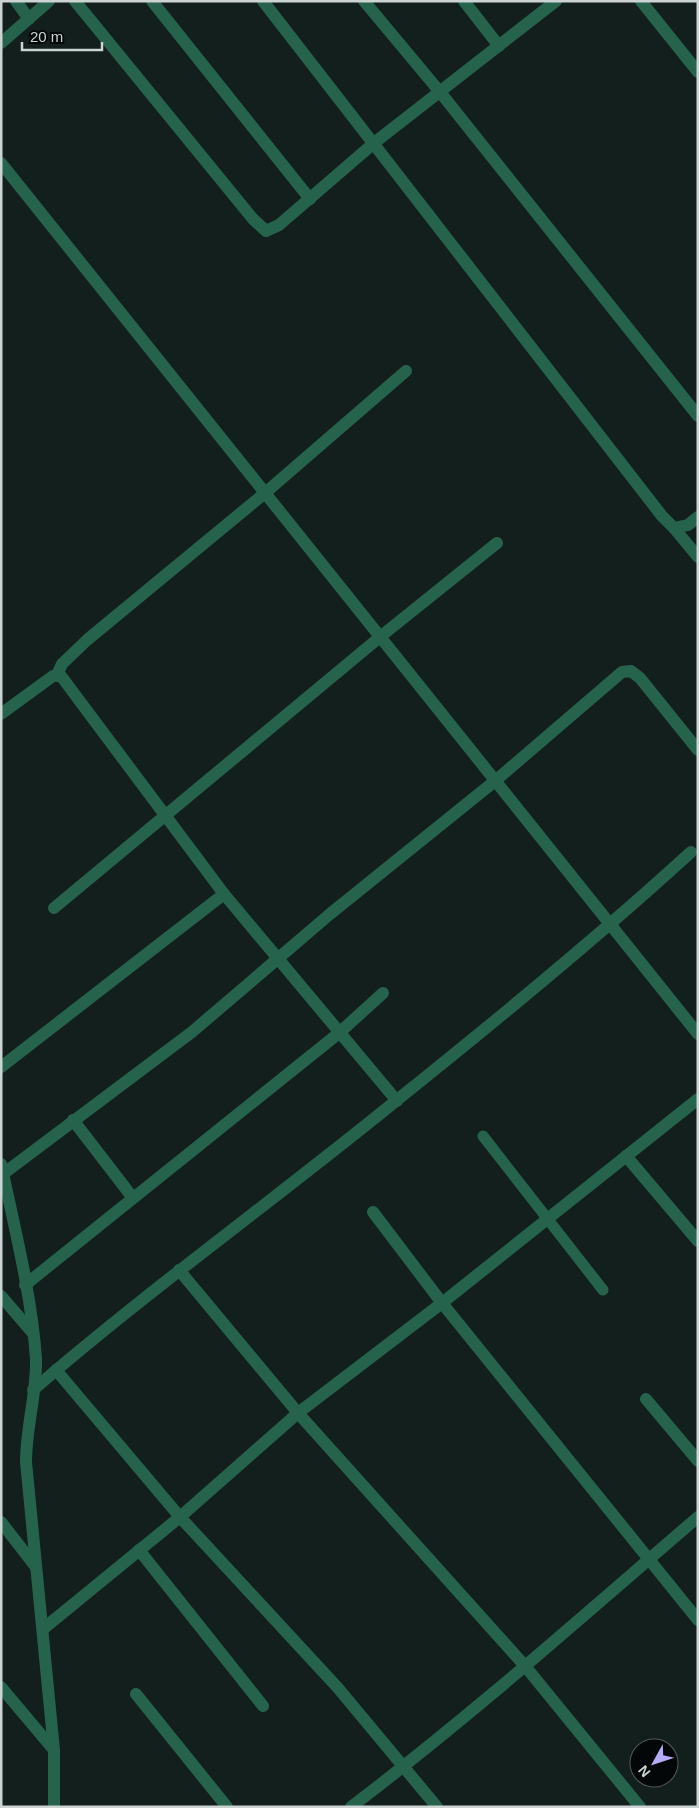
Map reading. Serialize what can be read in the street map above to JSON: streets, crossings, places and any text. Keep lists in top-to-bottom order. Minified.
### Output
{"scale_bar":"20 m","north":"bottom left"}
